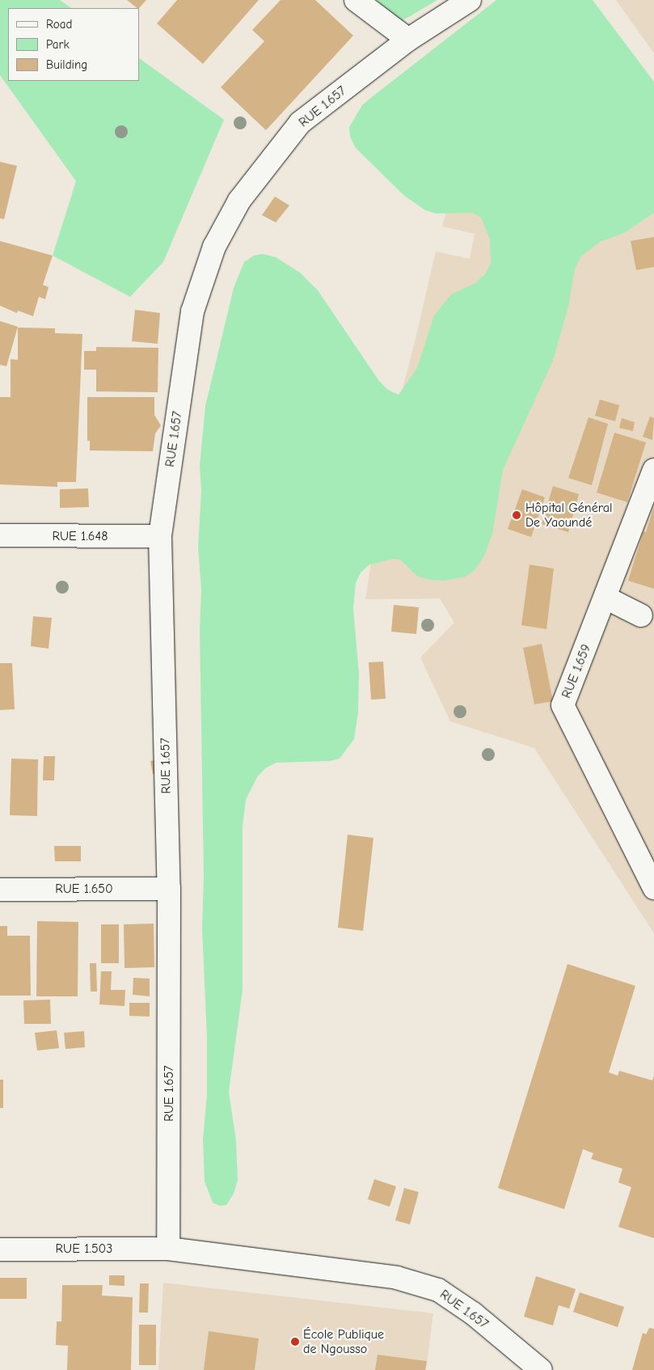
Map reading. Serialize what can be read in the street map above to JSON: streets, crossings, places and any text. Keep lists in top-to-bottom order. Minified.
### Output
{"streets":{"street":["RUE 1.657","RUE 1.648","RUE 1.659","RUE 1.650","RUE 1.503"]},"crossings":[["RUE 1.657","RUE 1.648"],["RUE 1.657","RUE 1.650"],["RUE 1.657","RUE 1.503"]],"places":["Hôpital Général De Yaoundé","École Publique de Ngousso"],"legend":["Road","Park","Building"]}
